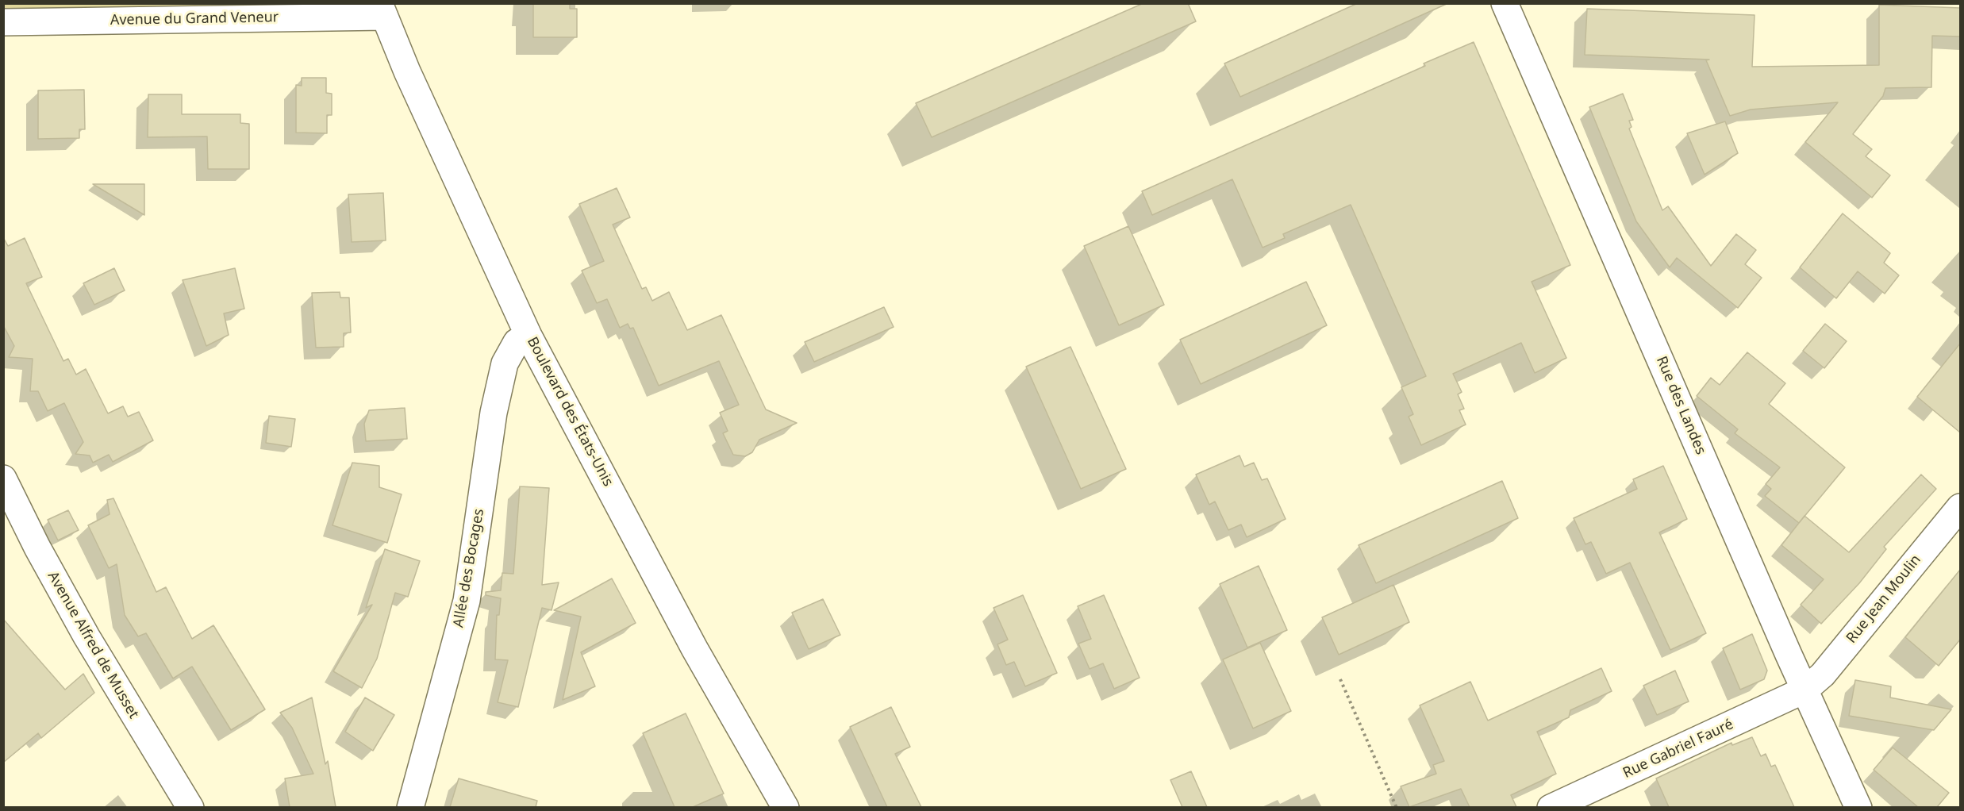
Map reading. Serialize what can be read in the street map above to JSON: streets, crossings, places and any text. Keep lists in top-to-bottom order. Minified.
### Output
{"streets":{"street":["Avenue du Grand Veneur","Rue des Landes","Boulevard des États-Unis","Allée des Bocages","Rue Jean Moulin","Avenue Alfred de Musset","Rue Gabriel Fauré"]},"crossings":[["Avenue du Grand Veneur","Boulevard des États-Unis"],["Rue des Landes","Rue Jean Moulin"],["Rue des Landes","Rue Gabriel Fauré"],["Boulevard des États-Unis","Allée des Bocages"],["Rue Jean Moulin","Rue Gabriel Fauré"]]}
